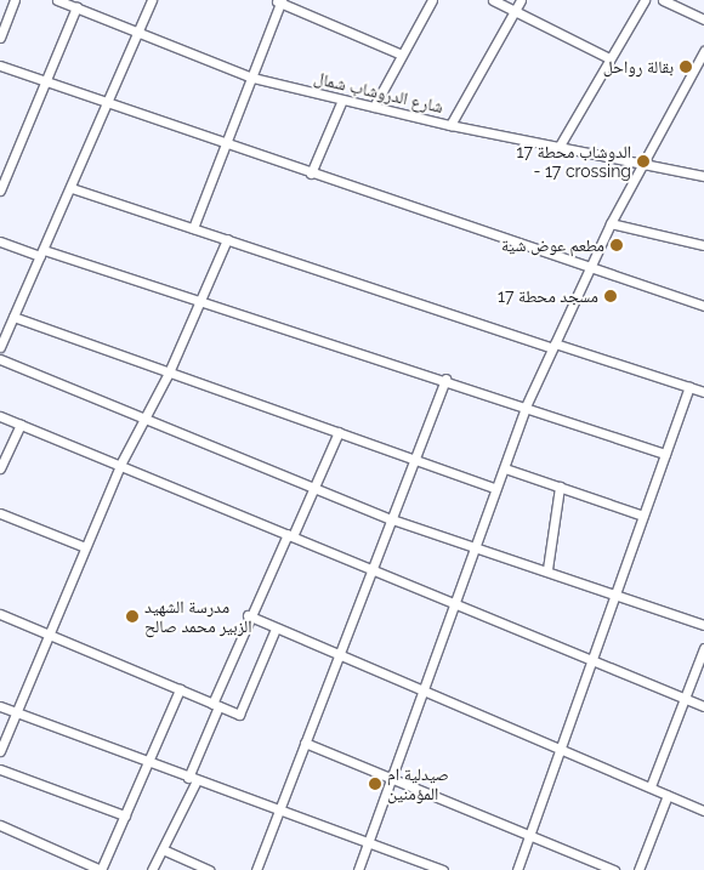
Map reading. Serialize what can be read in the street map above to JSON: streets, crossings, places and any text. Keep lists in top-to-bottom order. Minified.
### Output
{"streets":{"street":["شارع الدروشاب شمال"]},"places":["بقالة رواحل","الدوشاب محطة 17 - 17 crossing","مطعم عوض شية","مسجد محطة 17","مدرسة الشهيد الزبير محمد صالح","صيدلية ام المؤمنين"]}
